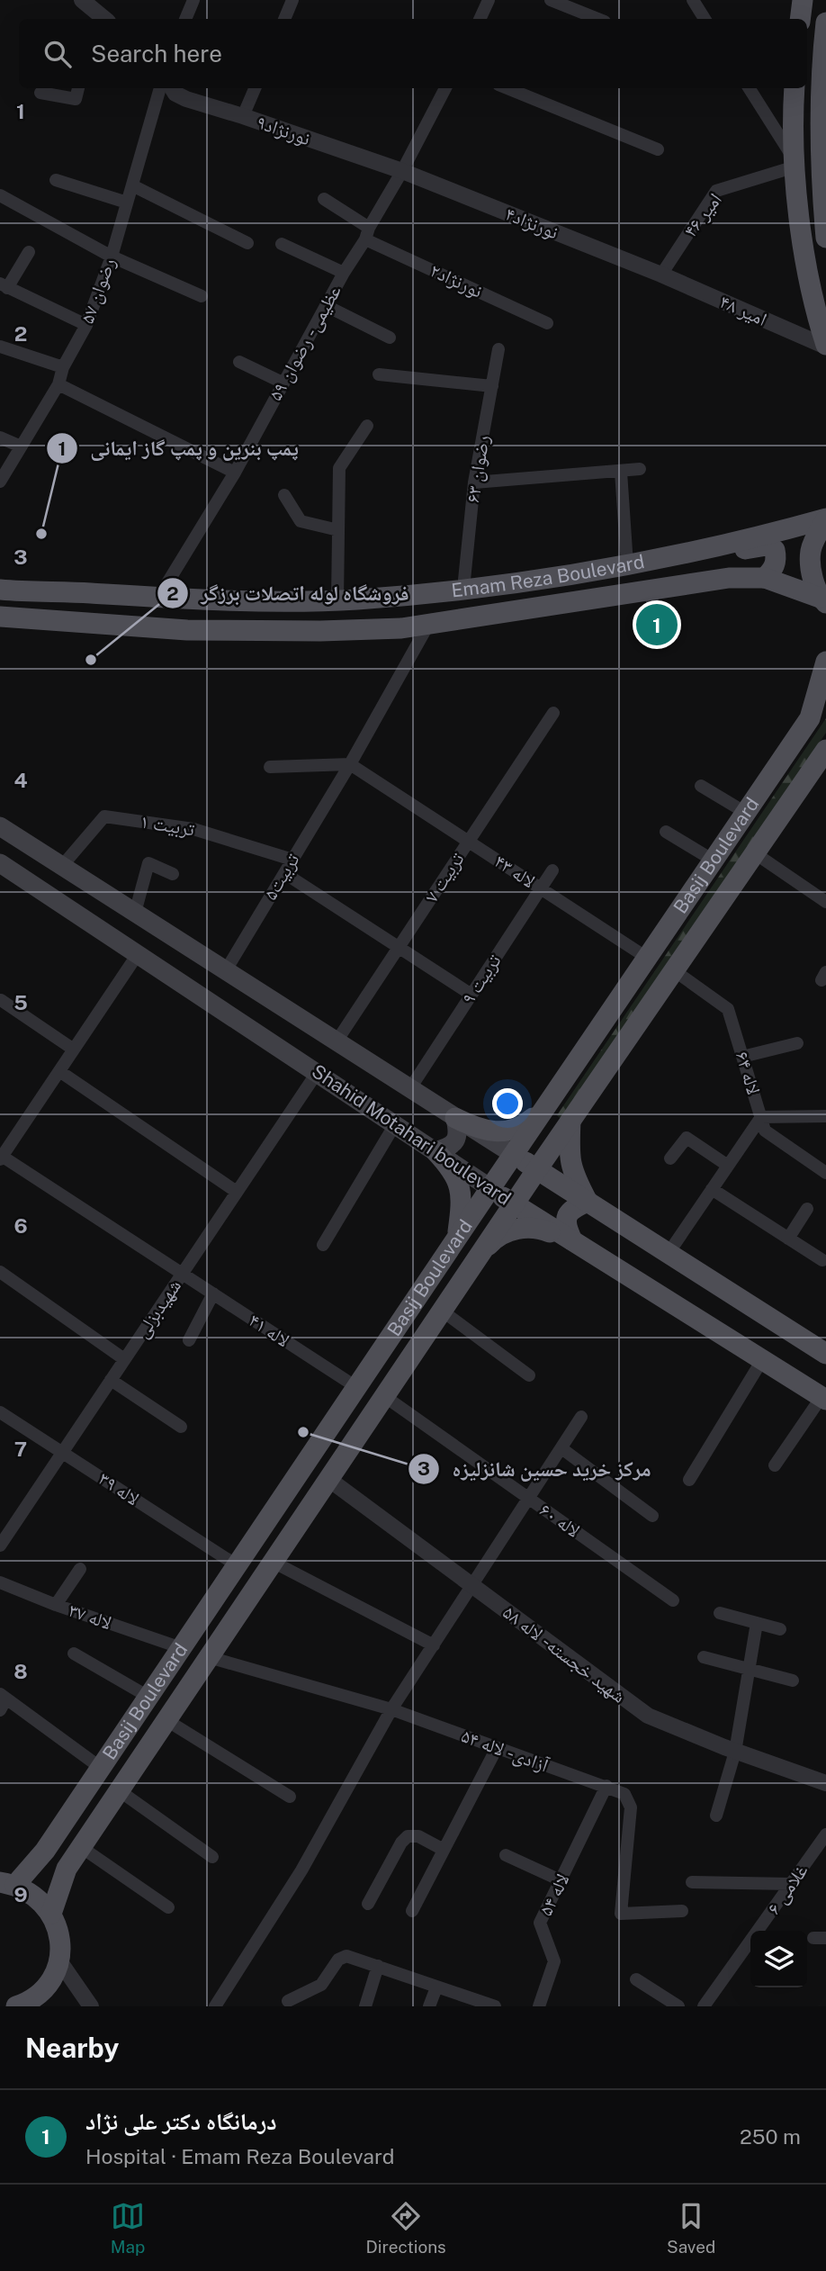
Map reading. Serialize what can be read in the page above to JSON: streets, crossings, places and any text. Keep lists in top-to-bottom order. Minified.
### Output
{"streets":{"main road":["Emam Reza Boulevard","Basij Boulevard","Shahid Motahari boulevard"],"street":["نورنژاد۹","امیر ۴۶","نورنژاد۴","نورنژاد۲","رضوان ۵۷","امیر ۴۸","عظیمی - رضوان ۵۹","رضوان ۶۳","تربیت ۱","لاله ۴۳","تربیت۵","تربیت ۷","تربیت ۹","لاله ۶۴","شهیدبزلی","لاله ۴۱","لاله ۳۹","لاله ۶۰","لاله ۳۷","شهید خجسته - لاله ۵۸","آزادی - لاله ۵۴","غلامی ۶","لاله ۵۴"]},"crossings":[["نورنژاد۹","نورنژاد۴"],["نورنژاد۹","عظیمی - رضوان ۵۹"],["امیر ۴۶","نورنژاد۴"],["امیر ۴۶","امیر ۴۸"],["نورنژاد۴","امیر ۴۸"],["نورنژاد۴","عظیمی - رضوان ۵۹"],["نورنژاد۲","عظیمی - رضوان ۵۹"],["عظیمی - رضوان ۵۹","Emam Reza Boulevard"],["رضوان ۶۳","Emam Reza Boulevard"],["Emam Reza Boulevard","تربیت۵"],["تربیت ۱","تربیت۵"],["تربیت ۱","Shahid Motahari boulevard"],["Basij Boulevard","لاله ۴۳"],["Basij Boulevard","لاله ۶۴"],["Basij Boulevard","Shahid Motahari boulevard"],["Basij Boulevard","لاله ۴۱"],["Basij Boulevard","لاله ۳۹"],["Basij Boulevard","لاله ۶۰"],["Basij Boulevard","لاله ۳۷"],["Basij Boulevard","شهید خجسته - لاله ۵۸"],["Basij Boulevard","آزادی - لاله ۵۴"],["لاله ۴۳","تربیت۵"],["لاله ۴۳","تربیت ۷"],["لاله ۴۳","تربیت ۹"],["تربیت۵","Shahid Motahari boulevard"],["تربیت ۷","Shahid Motahari boulevard"],["تربیت ۹","Shahid Motahari boulevard"],["Shahid Motahari boulevard","شهیدبزلی"],["شهیدبزلی","لاله ۴۱"],["شهیدبزلی","لاله ۳۹"],["آزادی - لاله ۵۴","لاله ۵۴"]],"places":["پمپ بنرین و پمپ گاز ایمانی","فروشگاه لوله اتصلات برزگر","مرکز خرید حسین شانزلیزه"],"page":{"search":"Search here","pins":"1","heading":"Nearby","list":[{"mark":"1","name":"درمانگاه دکتر علی نژاد","note":"Hospital · Emam Reza Boulevard","value":"250 m"}],"nav":["Map","Directions","Saved"]},"grid":{"rows":["1","2","3","4","5","6","7","8","9"]}}
